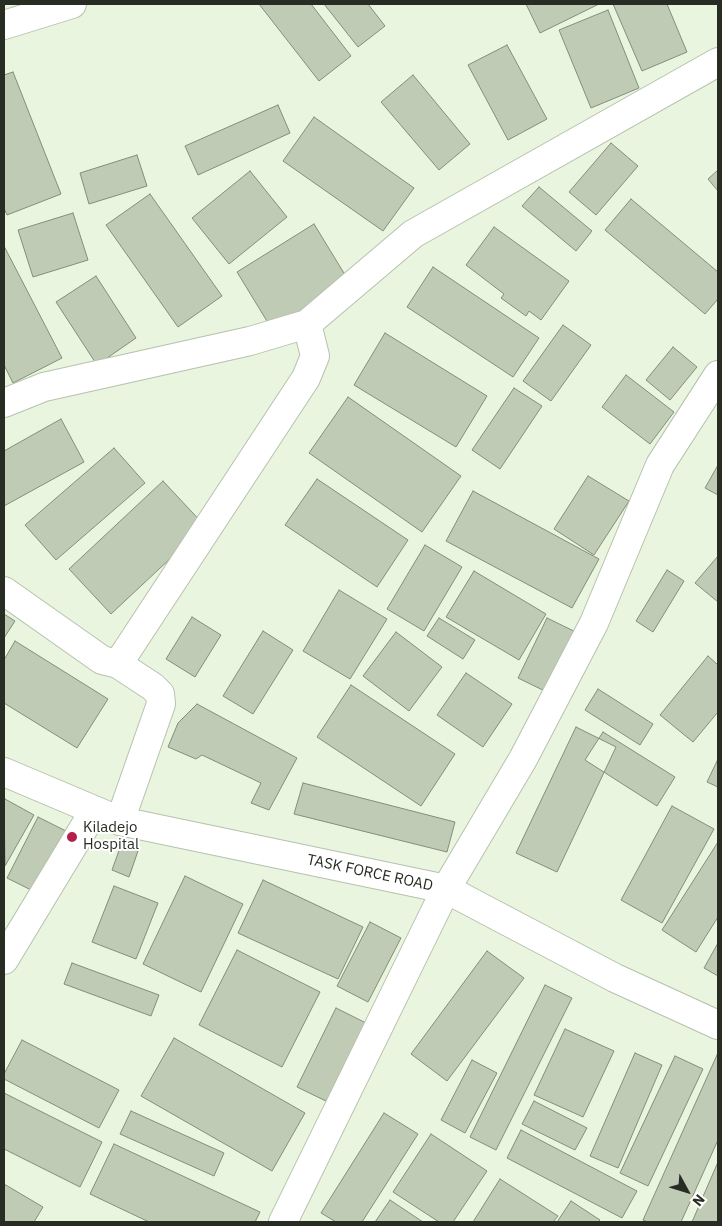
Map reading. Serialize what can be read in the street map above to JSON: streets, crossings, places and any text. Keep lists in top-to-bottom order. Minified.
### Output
{"streets":{"street":["TASK FORCE ROAD"]},"places":["Kiladejo Hospital"],"north":"bottom right"}
